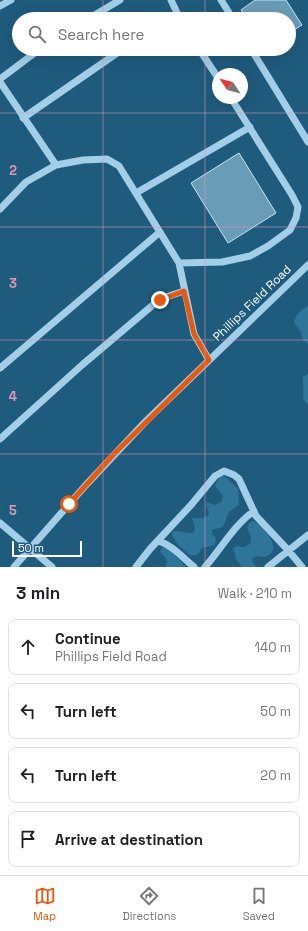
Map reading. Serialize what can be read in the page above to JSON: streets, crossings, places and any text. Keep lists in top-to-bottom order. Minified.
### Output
{"streets":{"street":["Phillips Field Road"]},"scale_bar":"50 m","north":"top left","page":{"search":"Search here","scale":"50 m","heading":["3 min","Walk · 210 m"],"list":[["Continue","Phillips Field Road","140 m"],["Turn left","50 m"],["Turn left","20 m"],"Arrive at destination"],"nav":["Map","Directions","Saved"]},"grid":{"rows":["2","3","4","5"]}}
